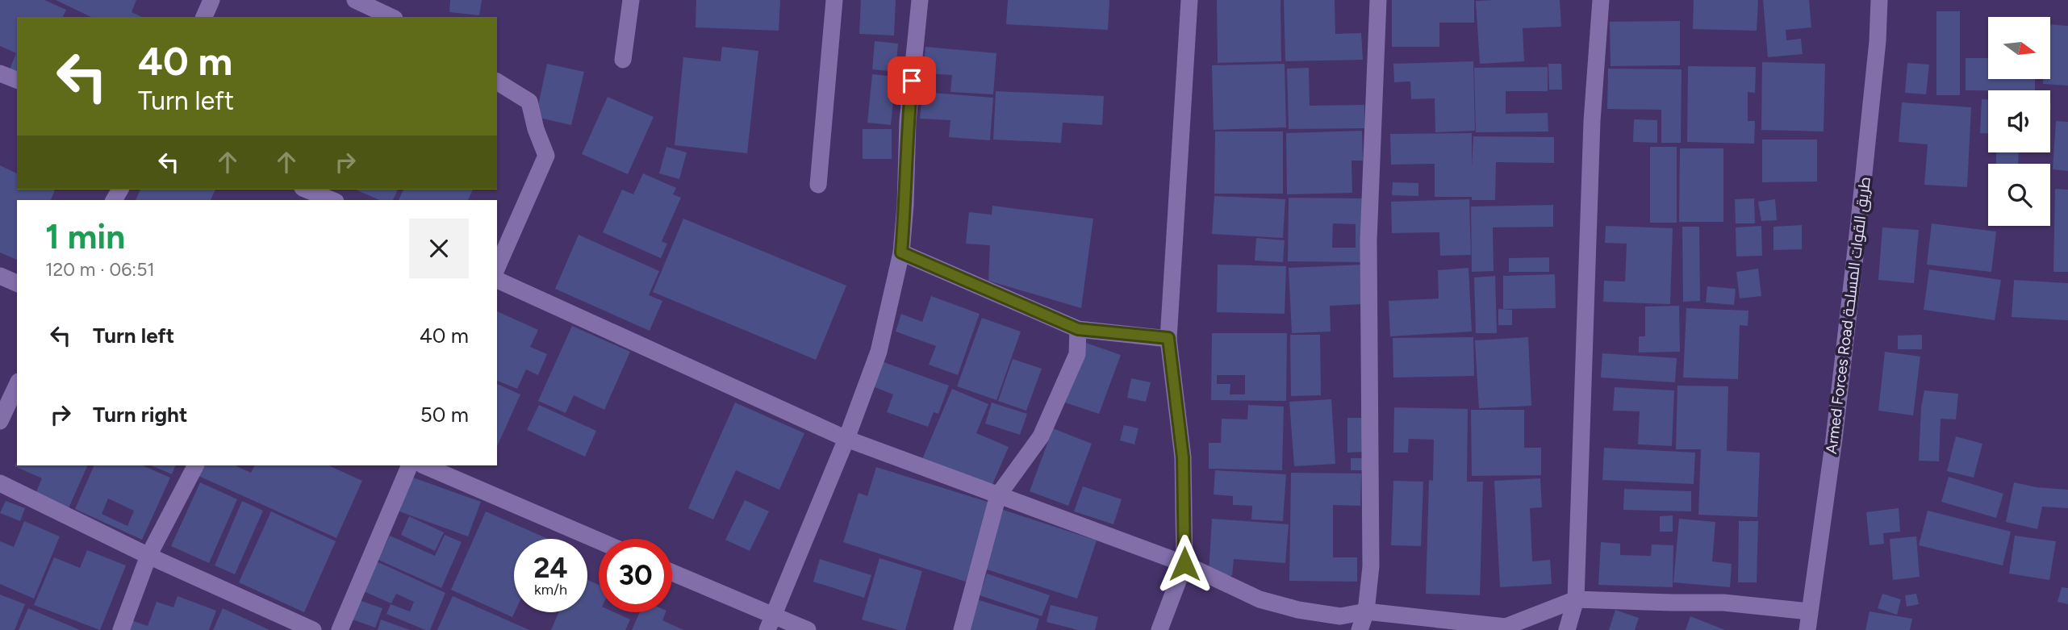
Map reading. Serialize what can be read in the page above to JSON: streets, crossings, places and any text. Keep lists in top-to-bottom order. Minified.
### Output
{"streets":{"street":["Armed Forces Road طريق القوات المسلحة"]},"north":"right","page":{"turn":["40 m","Turn left"],"heading":["1 min","120 m · 06:51"],"list":[{"name":"Turn left","value":"40 m"},{"name":"Turn right","value":"50 m"}],"speed":"24 km/h","limit":"30"}}
